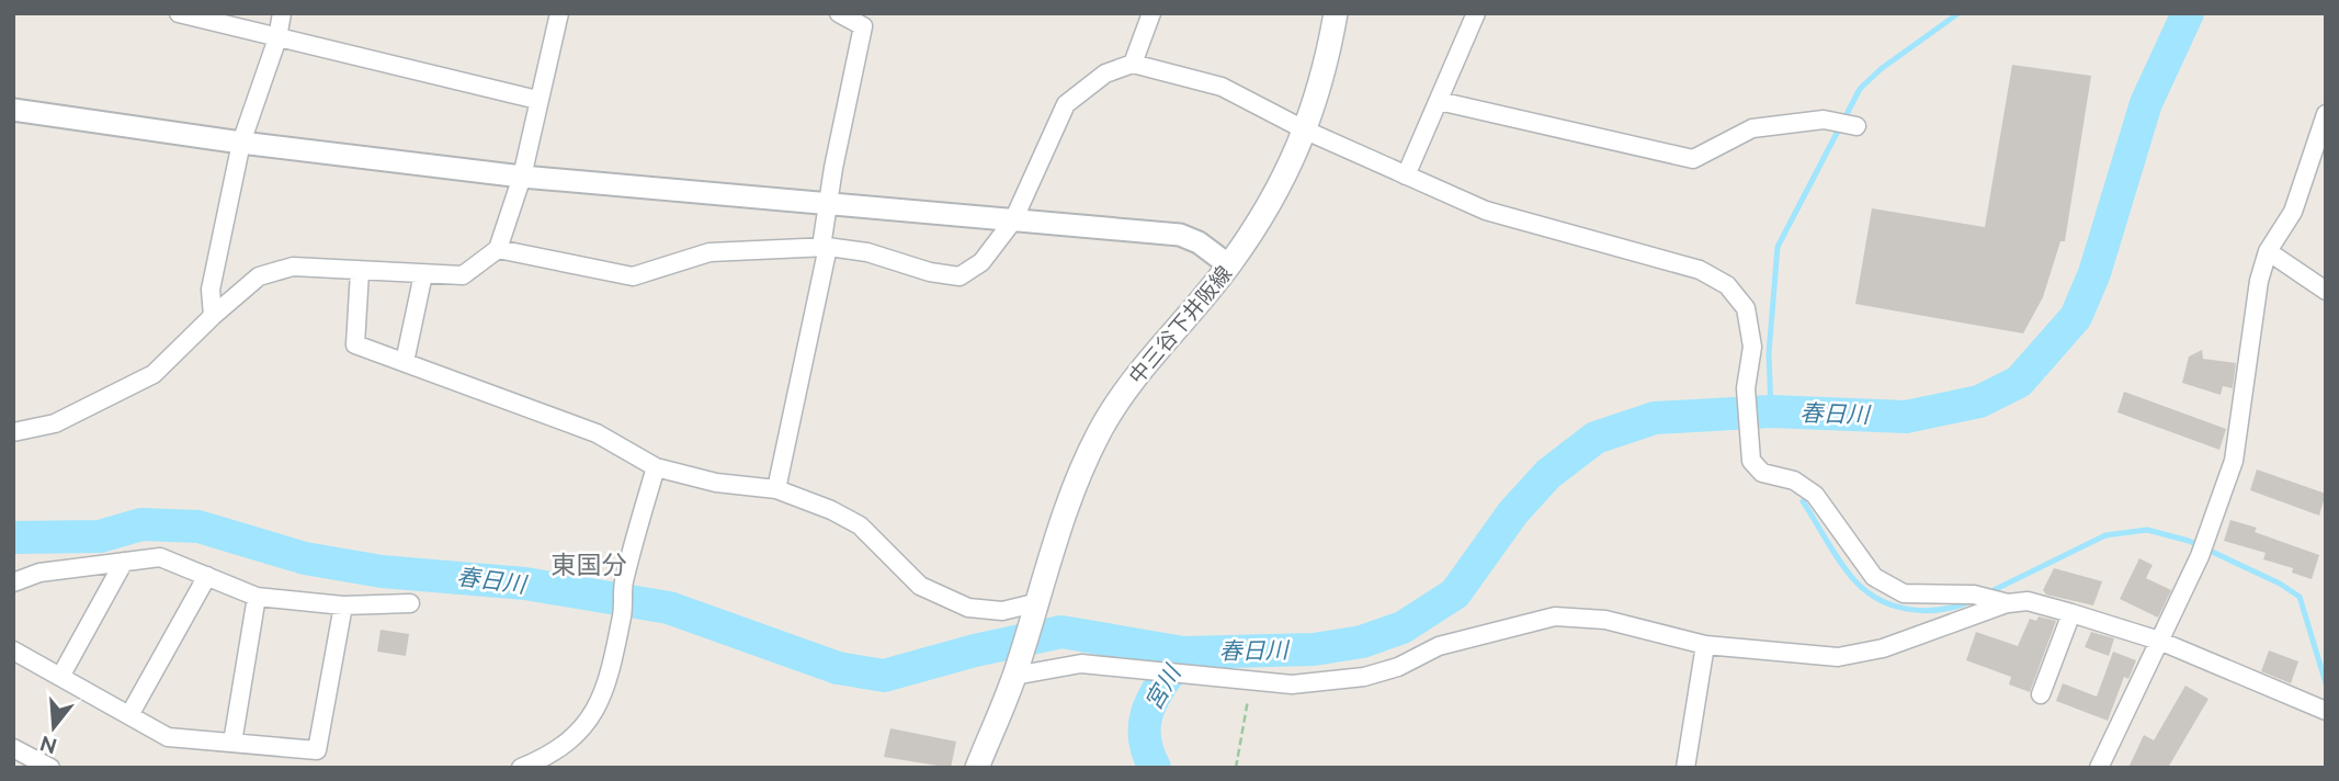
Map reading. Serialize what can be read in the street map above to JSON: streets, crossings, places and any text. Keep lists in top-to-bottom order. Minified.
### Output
{"streets":{"main road":["中三谷下井阪線"]},"districts":["東国分"],"water":["春日川","宮川"],"north":"bottom"}
